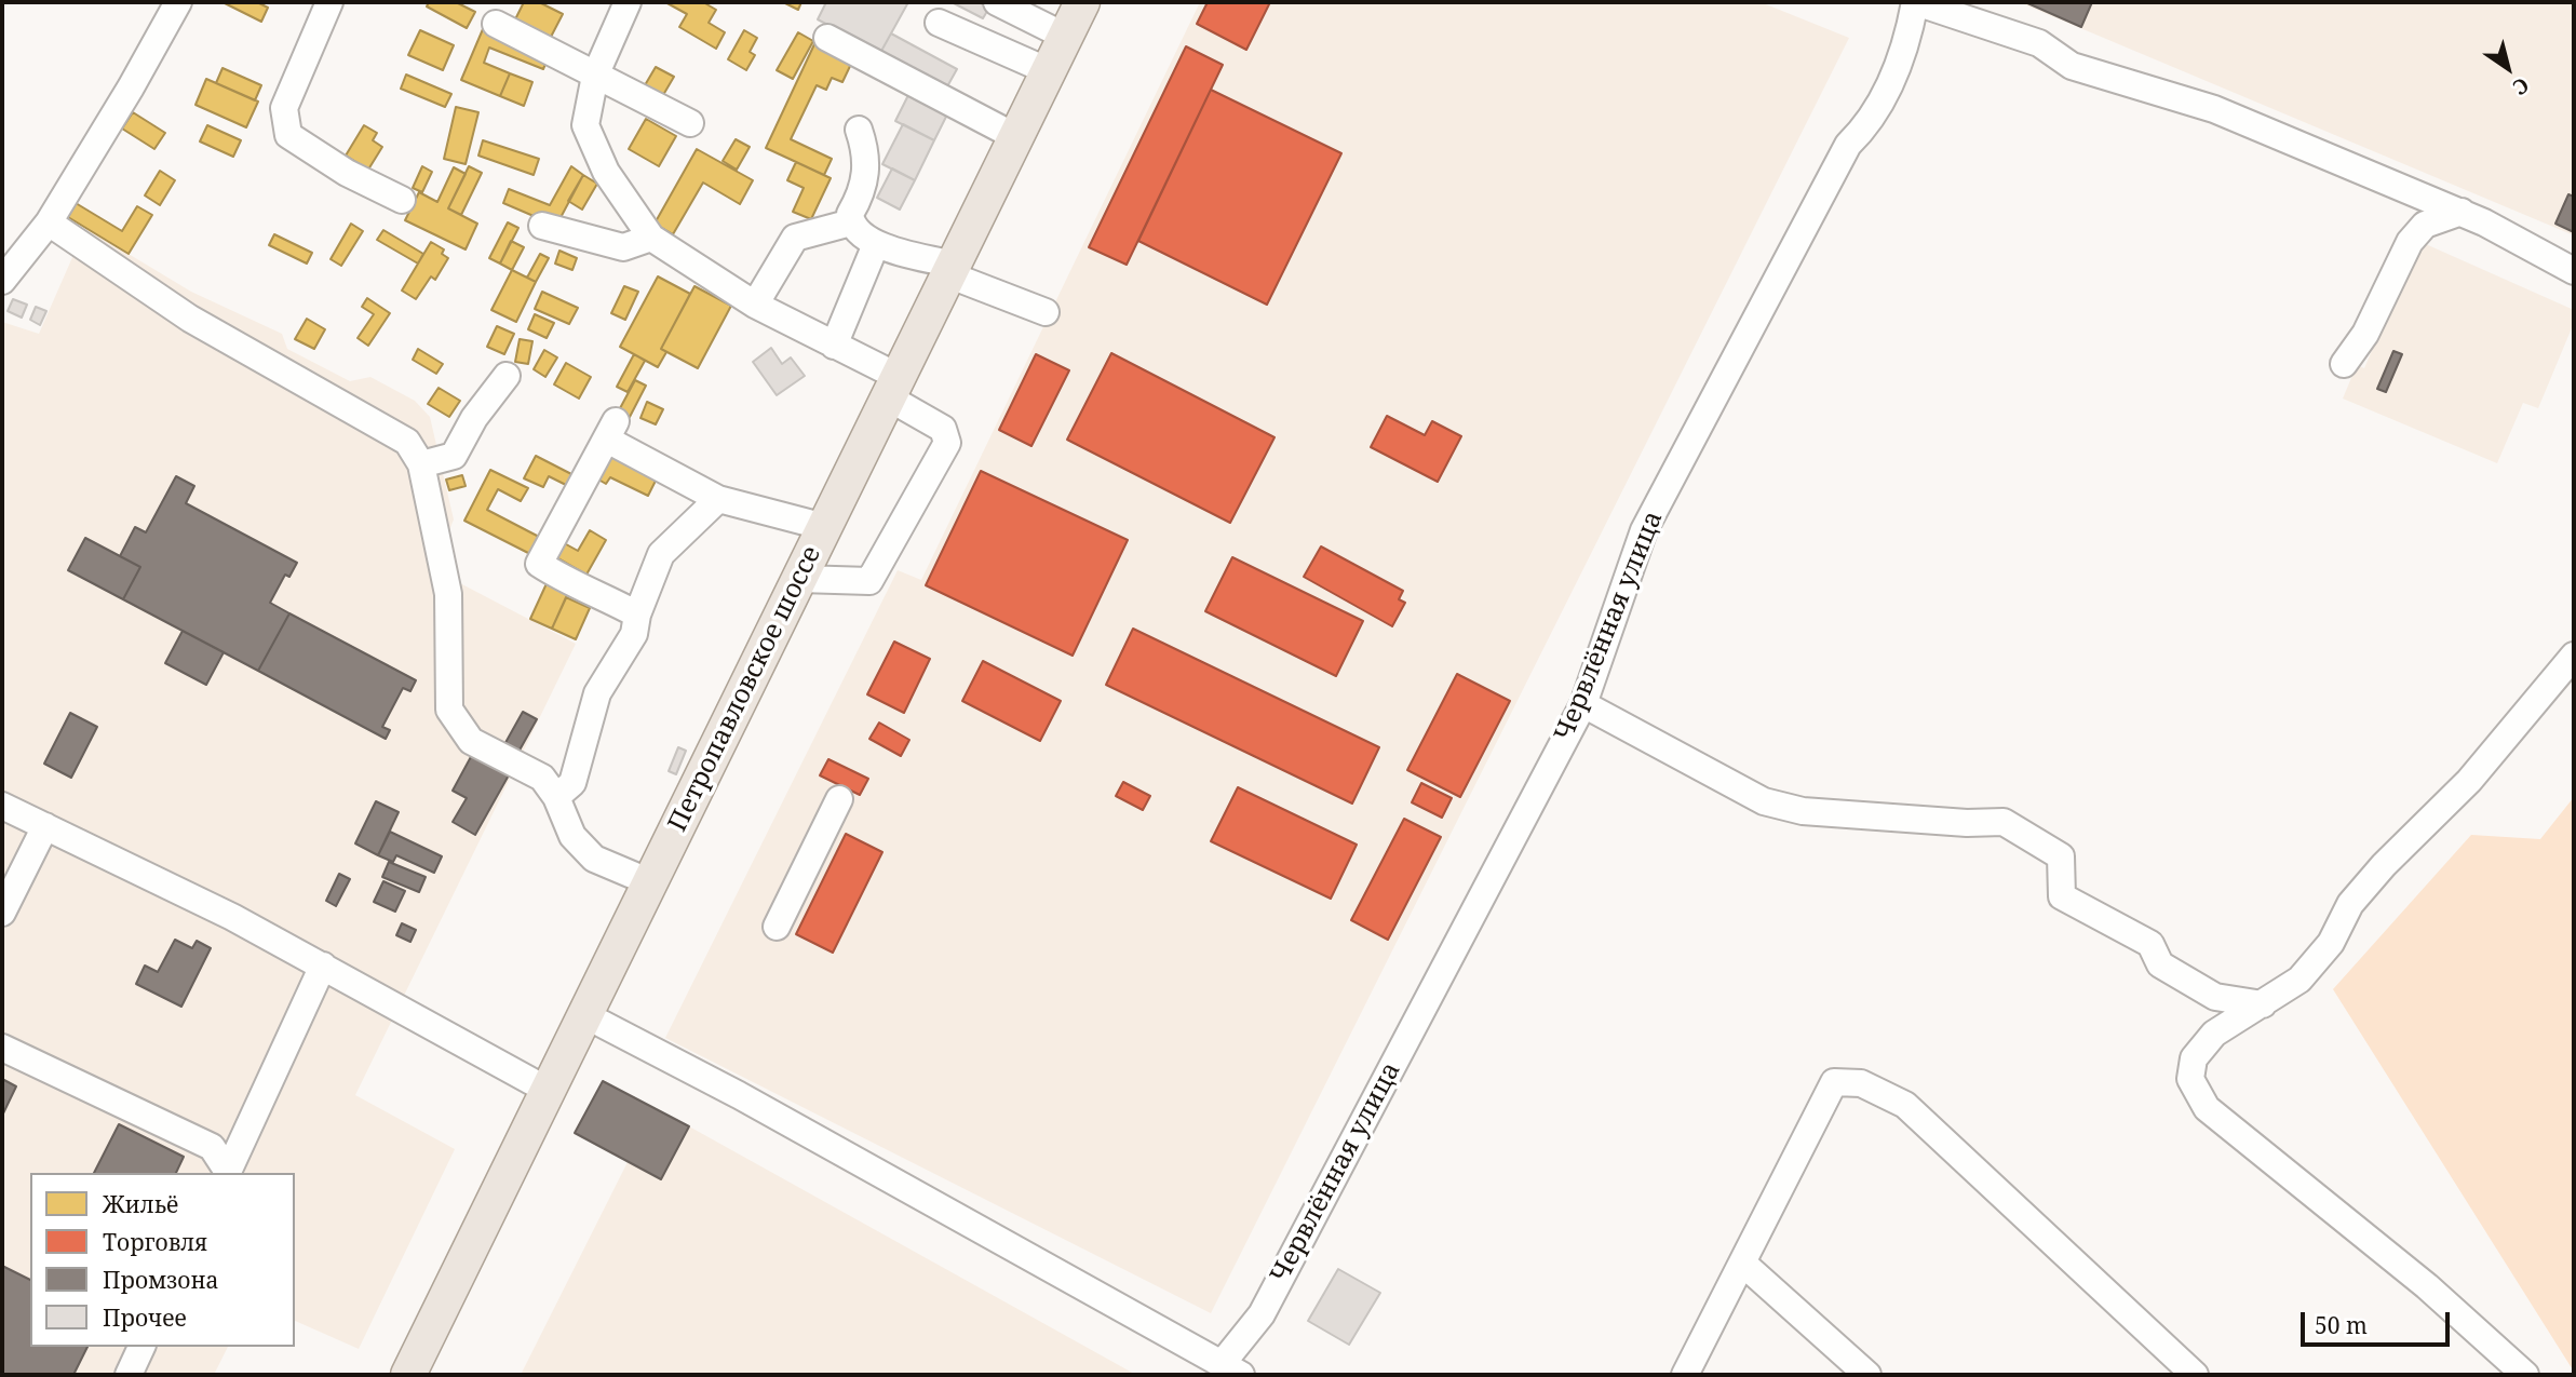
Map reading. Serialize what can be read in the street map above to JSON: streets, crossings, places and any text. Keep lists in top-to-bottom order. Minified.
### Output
{"streets":{"main road":["Петропавловское шоссе"],"street":["Червлённая улица"]},"legend":["Жильё","Торговля","Промзона","Прочее"],"scale_bar":"50 m","north":"bottom right"}
